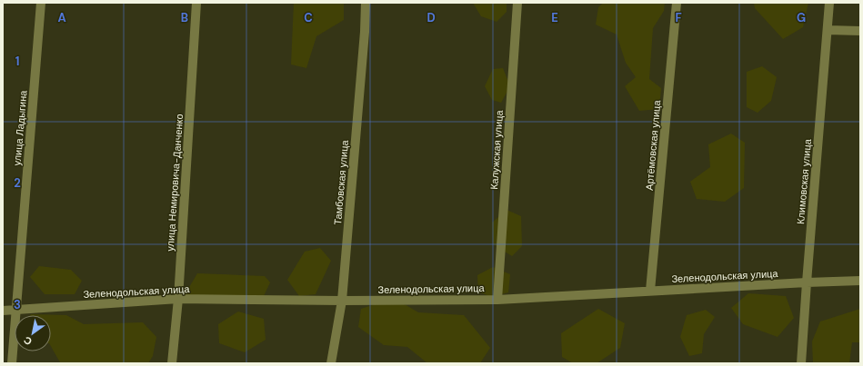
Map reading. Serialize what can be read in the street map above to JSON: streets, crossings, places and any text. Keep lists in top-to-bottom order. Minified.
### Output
{"streets":{"street":["улица Ладыгина","Артёмовская улица","Калужская улица","Климовская улица","улица Немировича-Данченко","Тамбовская улица","Зеленодольская улица"]},"crossings":[["улица Ладыгина","Зеленодольская улица"],["Артёмовская улица","Зеленодольская улица"],["Калужская улица","Зеленодольская улица"],["Климовская улица","Зеленодольская улица"],["улица Немировича-Данченко","Зеленодольская улица"],["Тамбовская улица","Зеленодольская улица"]],"north":"bottom left","grid":{"columns":["A","B","C","D","E","F","G"],"rows":["1","2","3"]}}
